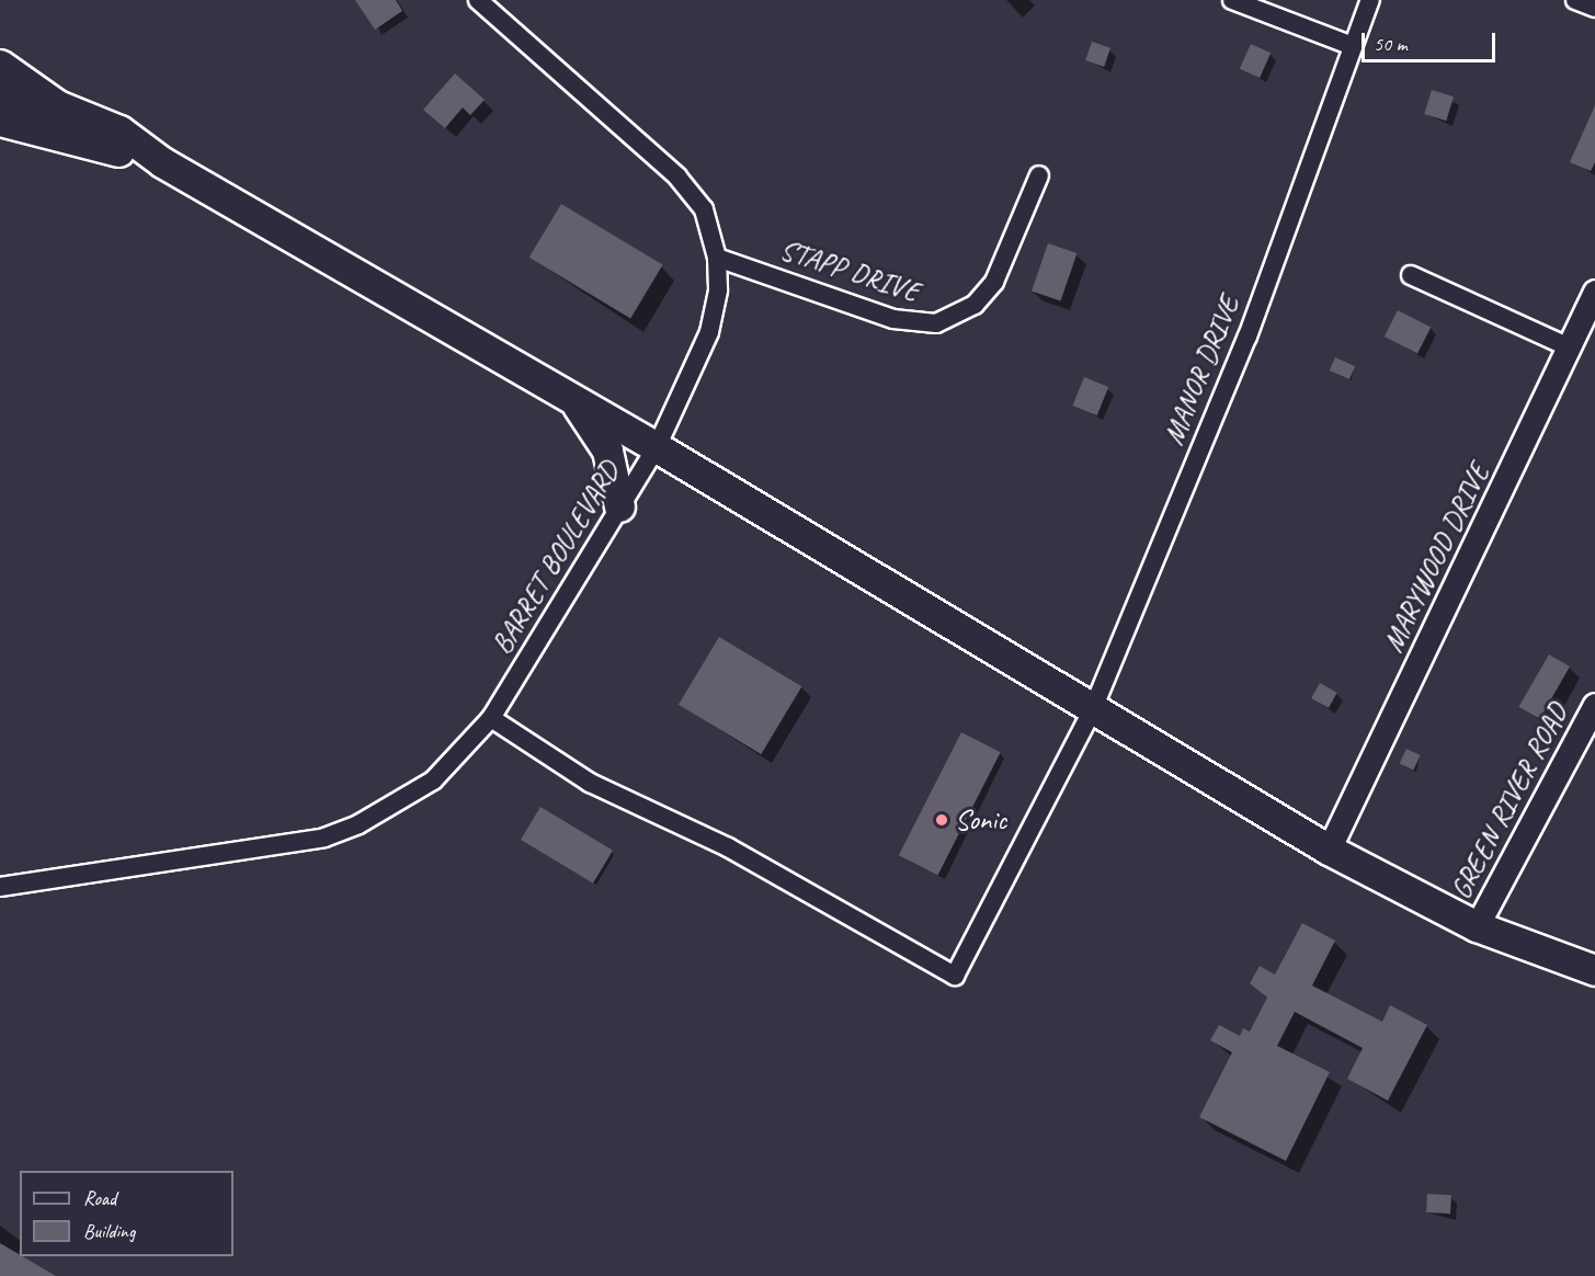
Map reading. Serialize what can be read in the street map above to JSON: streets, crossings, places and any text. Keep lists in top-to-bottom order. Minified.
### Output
{"streets":{"street":["STAPP DRIVE","MANOR DRIVE","BARRET BOULEVARD","MARYWOOD DRIVE","GREEN RIVER ROAD"]},"crossings":[["STAPP DRIVE","BARRET BOULEVARD"],["MANOR DRIVE","BARRET BOULEVARD"]],"places":["Sonic"],"legend":["Road","Building"],"scale_bar":"50 m"}
